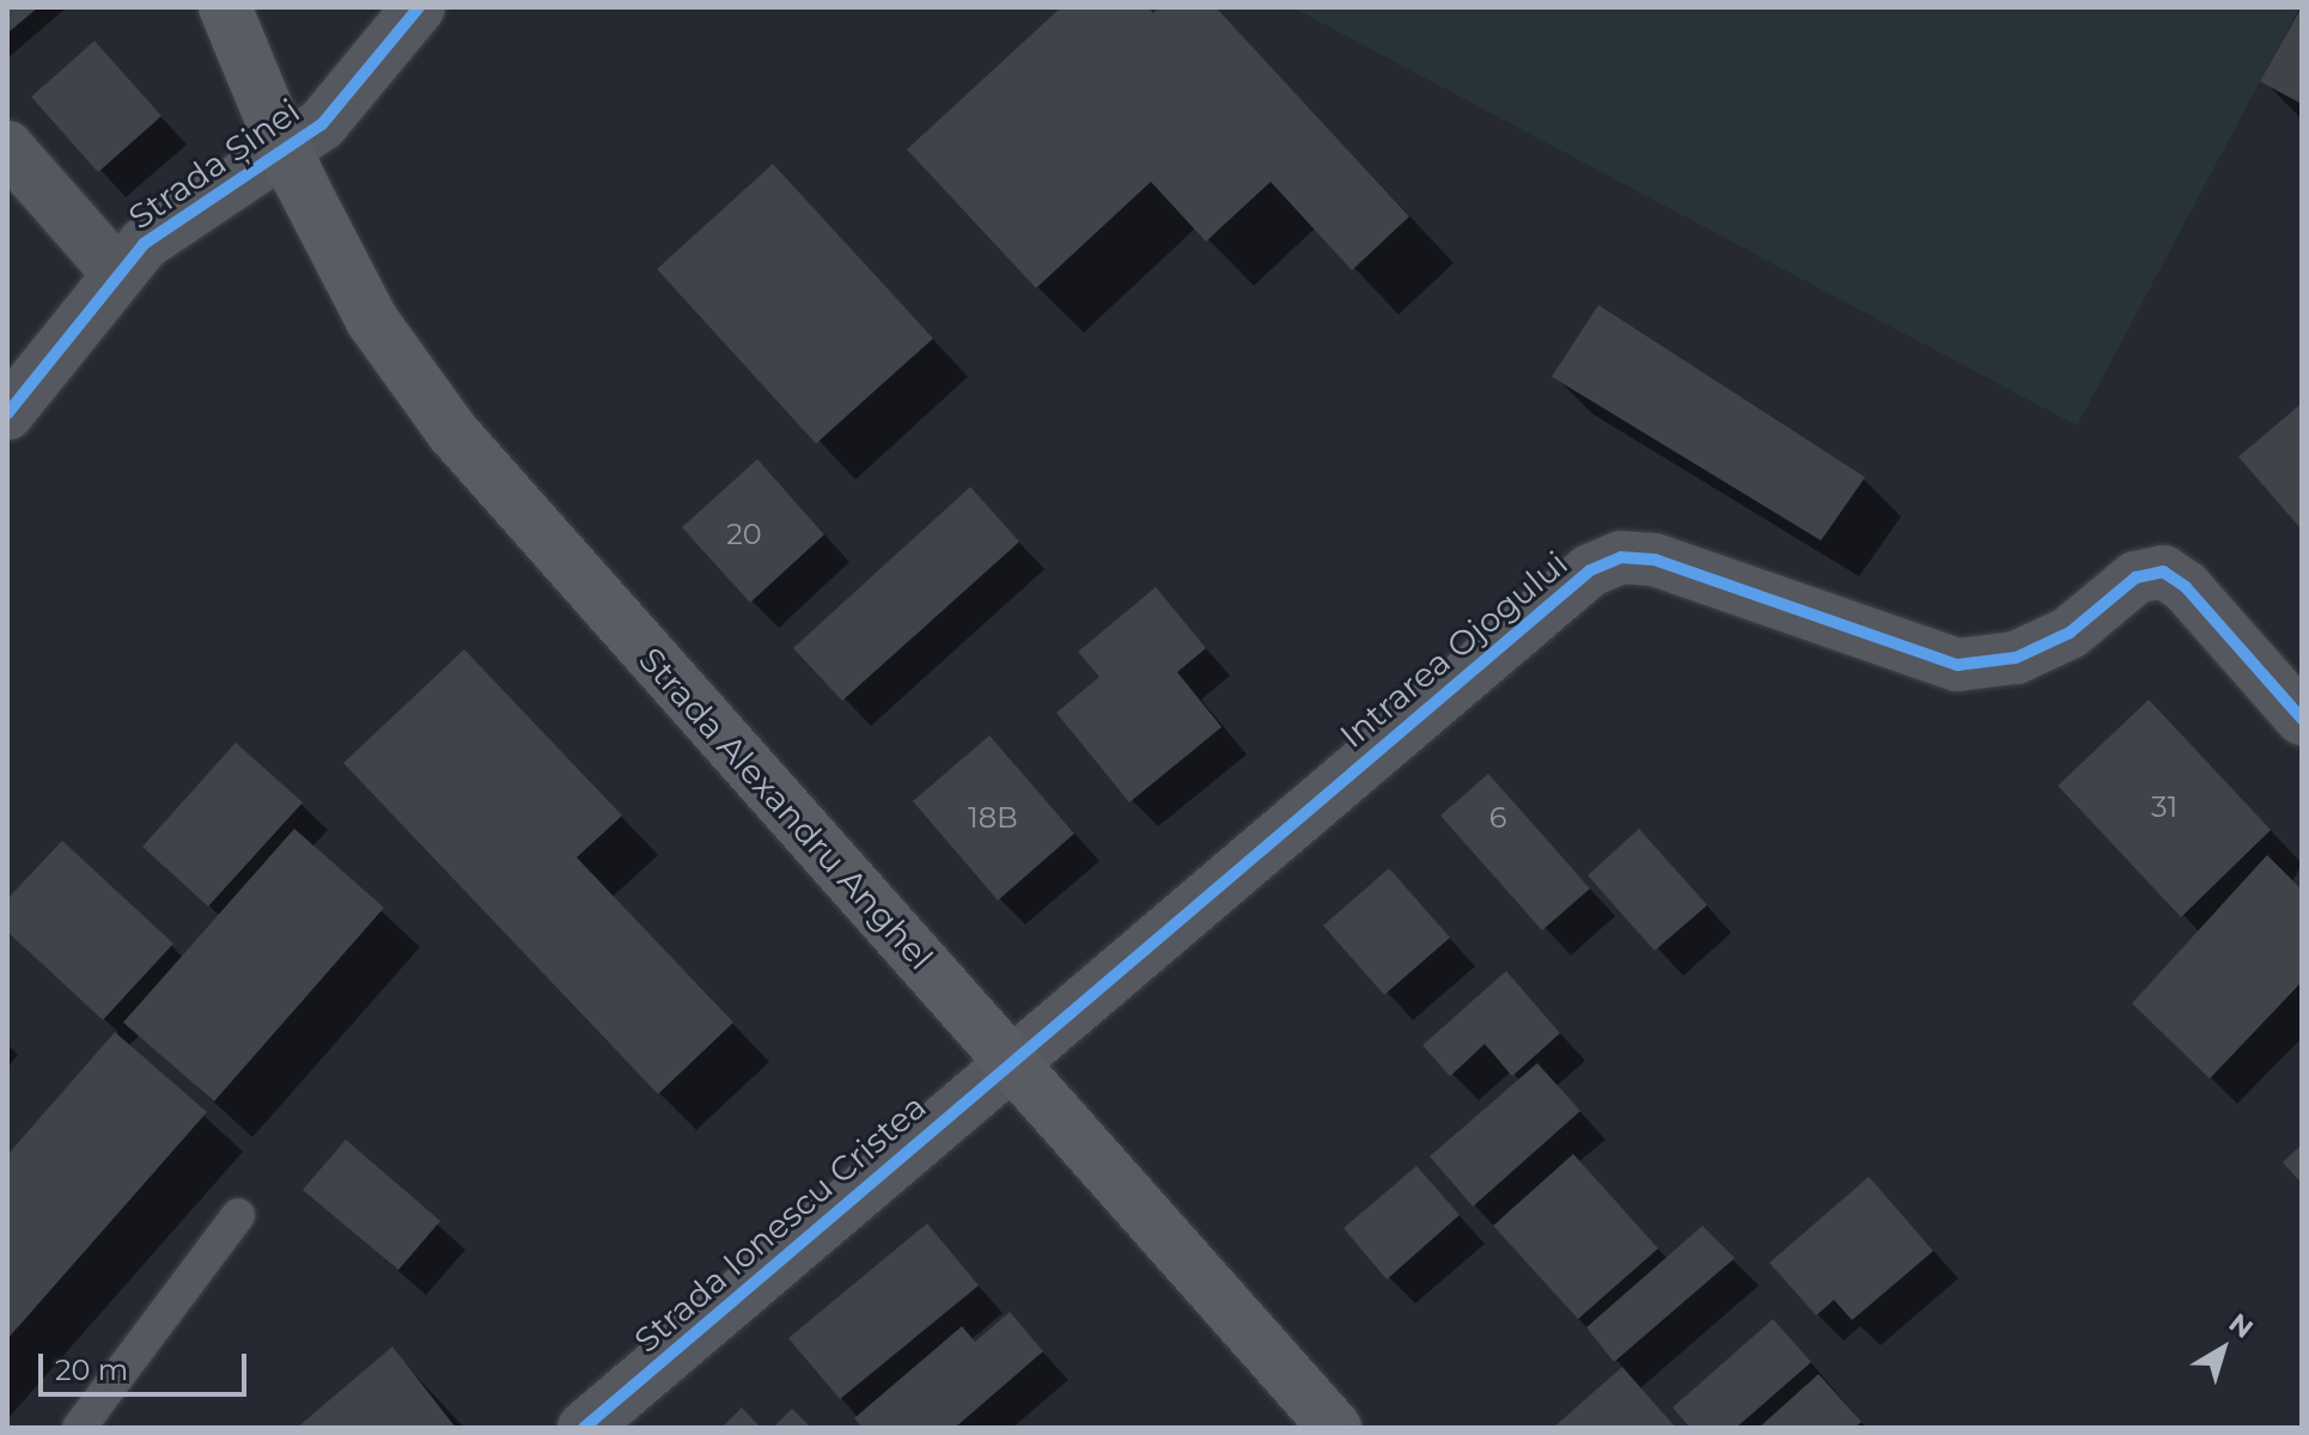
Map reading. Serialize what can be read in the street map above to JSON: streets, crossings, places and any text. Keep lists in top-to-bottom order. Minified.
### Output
{"streets":{"main road":["Strada Alexandru Anghel"],"street":["Strada Șinei","Intrarea Ojogului","Strada Ionescu Cristea"]},"crossings":[["Strada Șinei","Strada Alexandru Anghel"],["Intrarea Ojogului","Strada Alexandru Anghel"],["Intrarea Ojogului","Strada Ionescu Cristea"],["Strada Alexandru Anghel","Strada Ionescu Cristea"]],"house_numbers":["20","31","18В","6"],"scale_bar":"20 m","north":"top right"}
